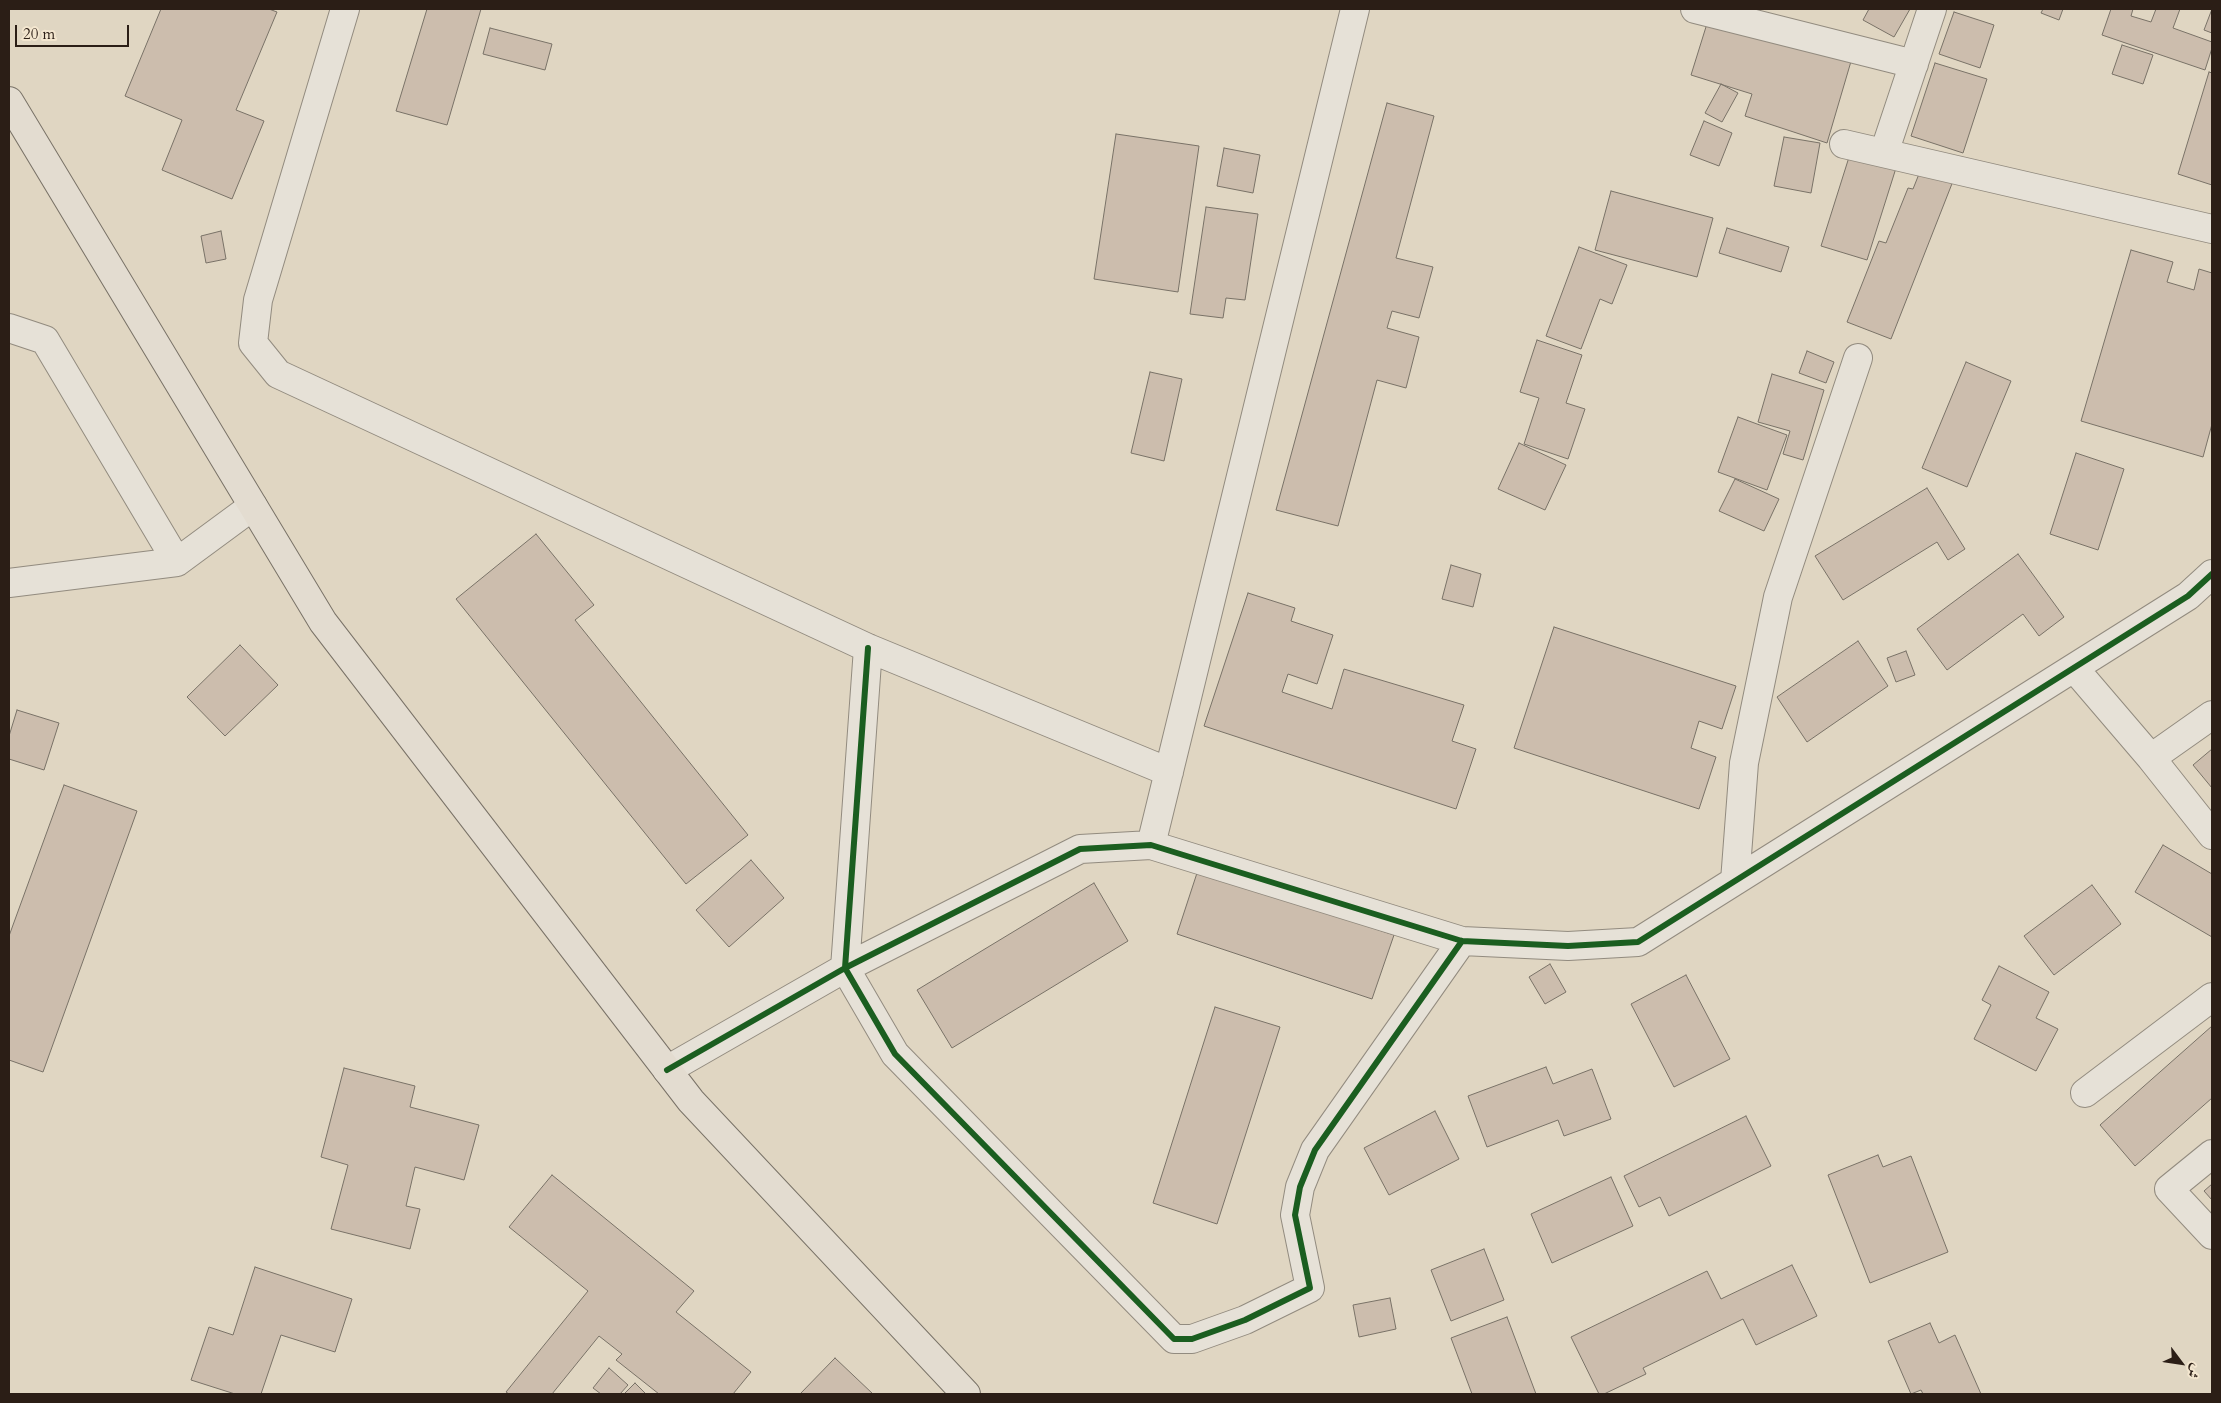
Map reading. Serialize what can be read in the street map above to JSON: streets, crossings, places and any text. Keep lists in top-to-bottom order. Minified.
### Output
{"scale_bar":"20 m","north":"bottom right"}
